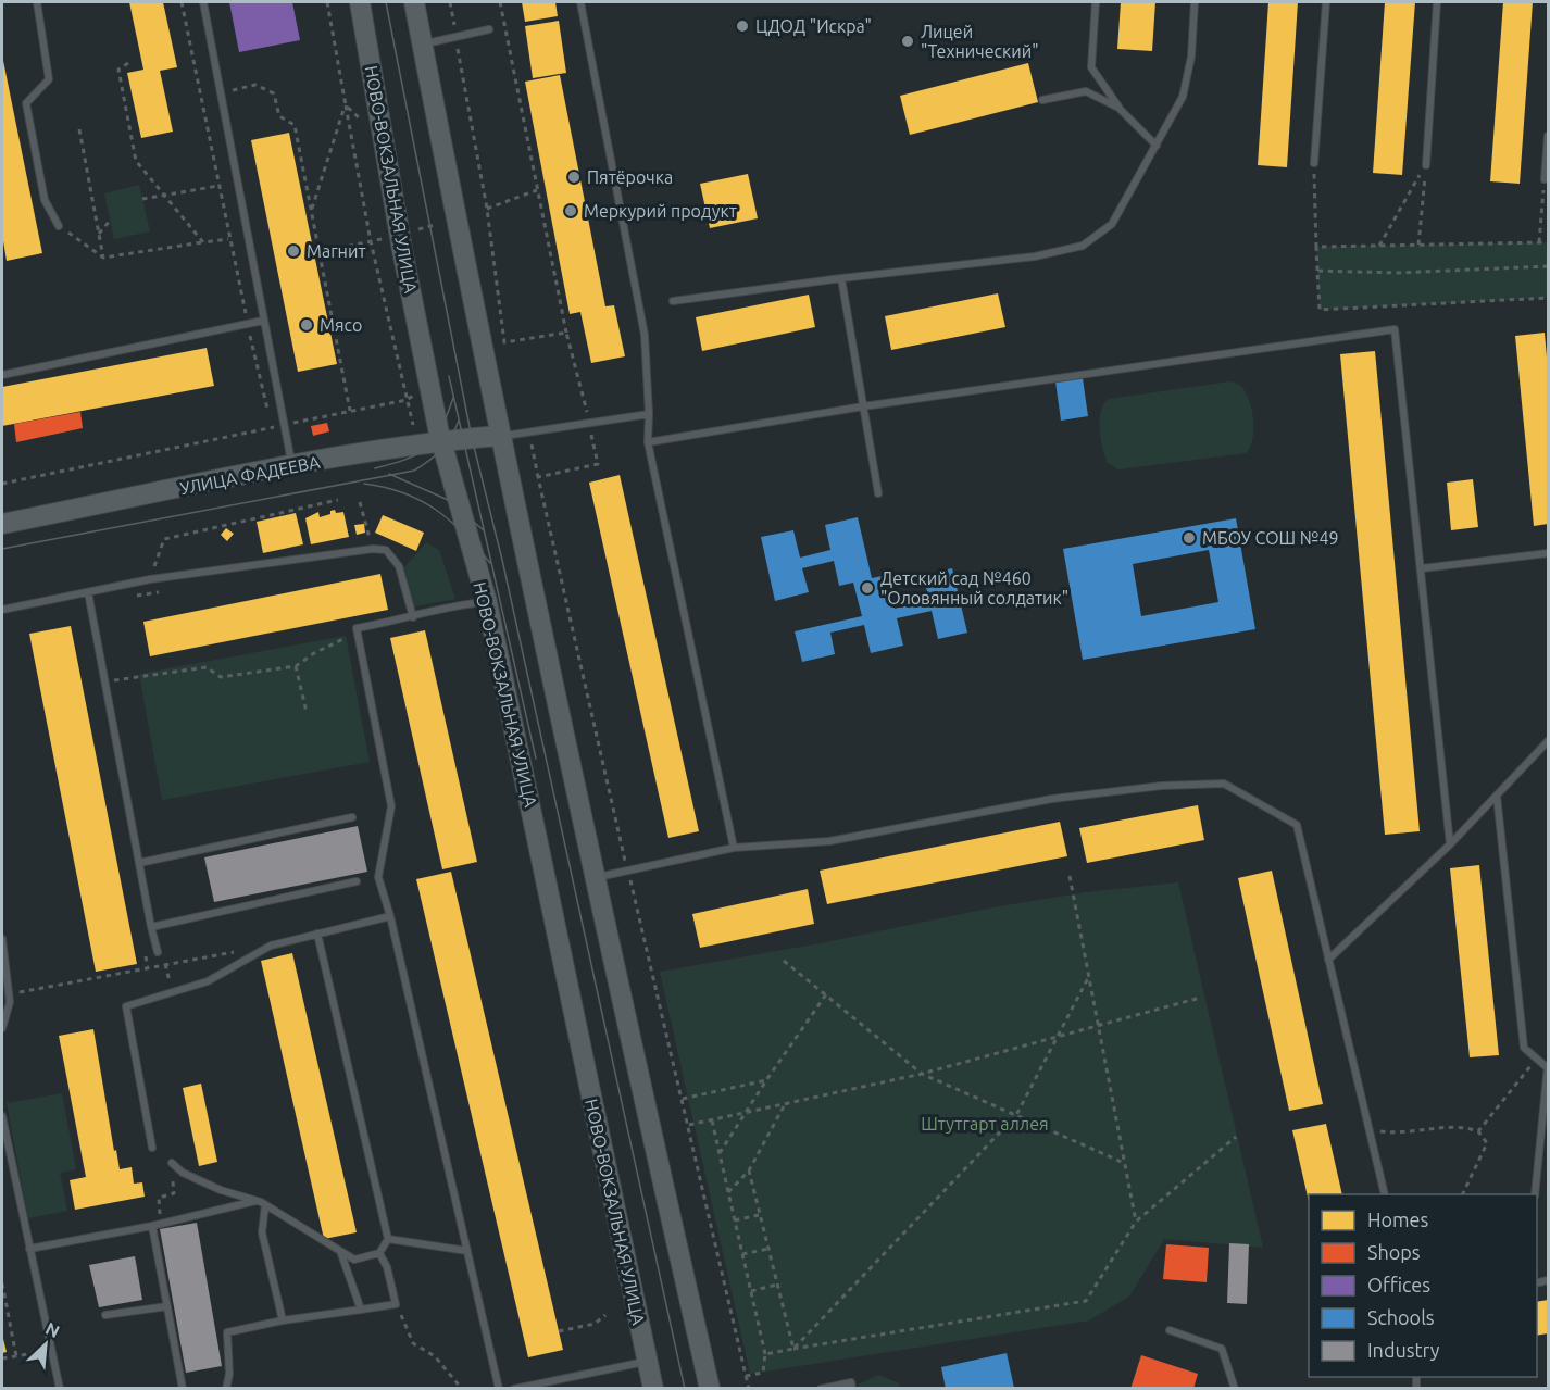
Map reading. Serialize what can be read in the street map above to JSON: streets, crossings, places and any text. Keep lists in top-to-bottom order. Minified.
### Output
{"streets":{"main road":["НОВО-ВОКЗАЛЬНАЯ УЛИЦА","УЛИЦА ФАДЕЕВА"]},"crossings":[["НОВО-ВОКЗАЛЬНАЯ УЛИЦА","УЛИЦА ФАДЕЕВА"]],"parks":["Штутгарт аллея"],"places":["ЦДОД \"Искра\"","Лицей \"Технический\"","Пятёрочка","Меркурий продукт","Магнит","Мясо","МБОУ СОШ №49","Детский сад №460 \"Оловянный солдатик\""],"legend":["Homes","Shops","Offices","Schools","Industry"],"north":"top right"}
